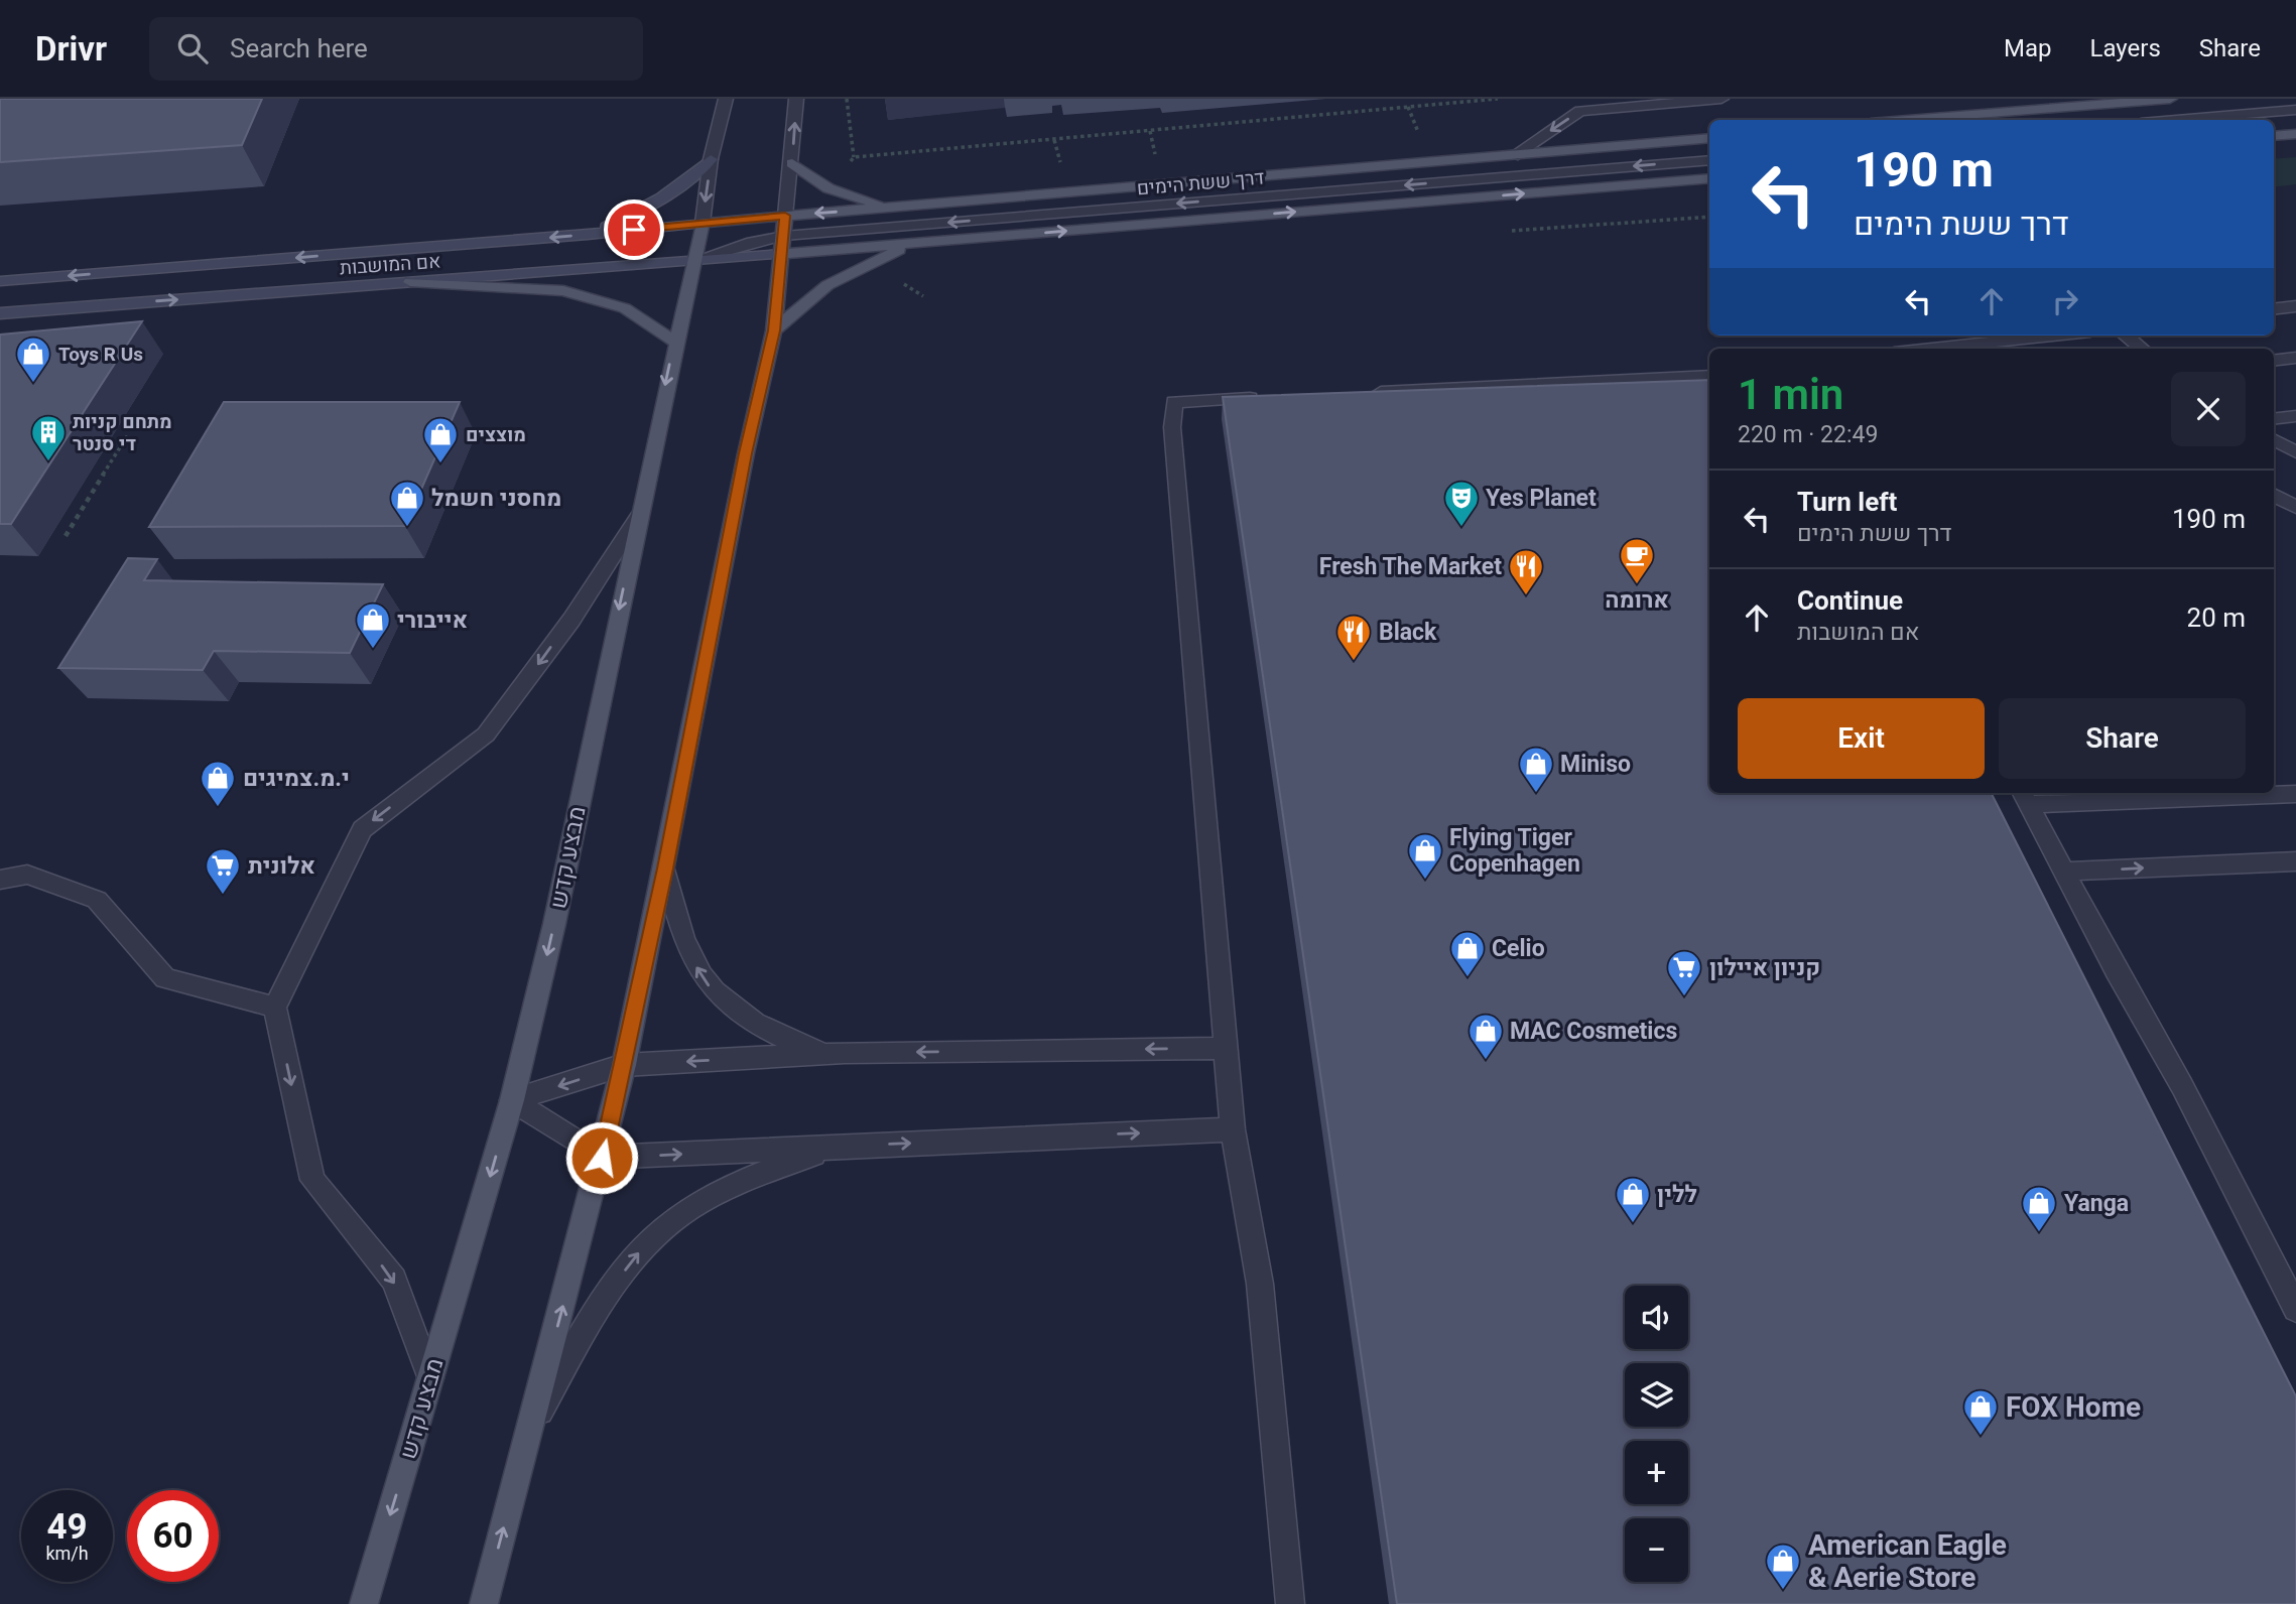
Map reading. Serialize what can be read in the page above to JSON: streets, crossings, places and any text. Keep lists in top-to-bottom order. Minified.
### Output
{"streets":{"main road":["דרך ששת הימים","אם המושבות","מבצע קדש"]},"crossings":[["דרך ששת הימים","אם המושבות"],["דרך ששת הימים","מבצע קדש"],["אם המושבות","מבצע קדש"]],"places":{"shop":["Toys R Us","מוצצים","מחסני חשמל","אייבורי","Miniso","י.מ.צמיגים","Flying Tiger Copenhagen","Celio","MAC Cosmetics","ללין","Yanga","FOX Home","American Eagle & Aerie Store"],"building":["מתחם קניות די סנטר"],"theatre":["Yes Planet"],"cafe":["ארומה"],"restaurant":["Fresh The Market","Black"],"supermarket":["אלונית","קניון איילון"]},"page":{"header":"Drivr","search":"Search here","nav":["Map","Layers","Share"],"turn":["190 m","דרך ששת הימים"],"heading":["1 min","220 m · 22:49"],"list":[{"name":"Turn left","note":"דרך ששת הימים","value":"190 m"},{"name":"Continue","note":"אם המושבות","value":"20 m"}],"buttons":["Exit","Share"],"map_buttons":["+","−"],"speed":"49 km/h","limit":"60"}}
